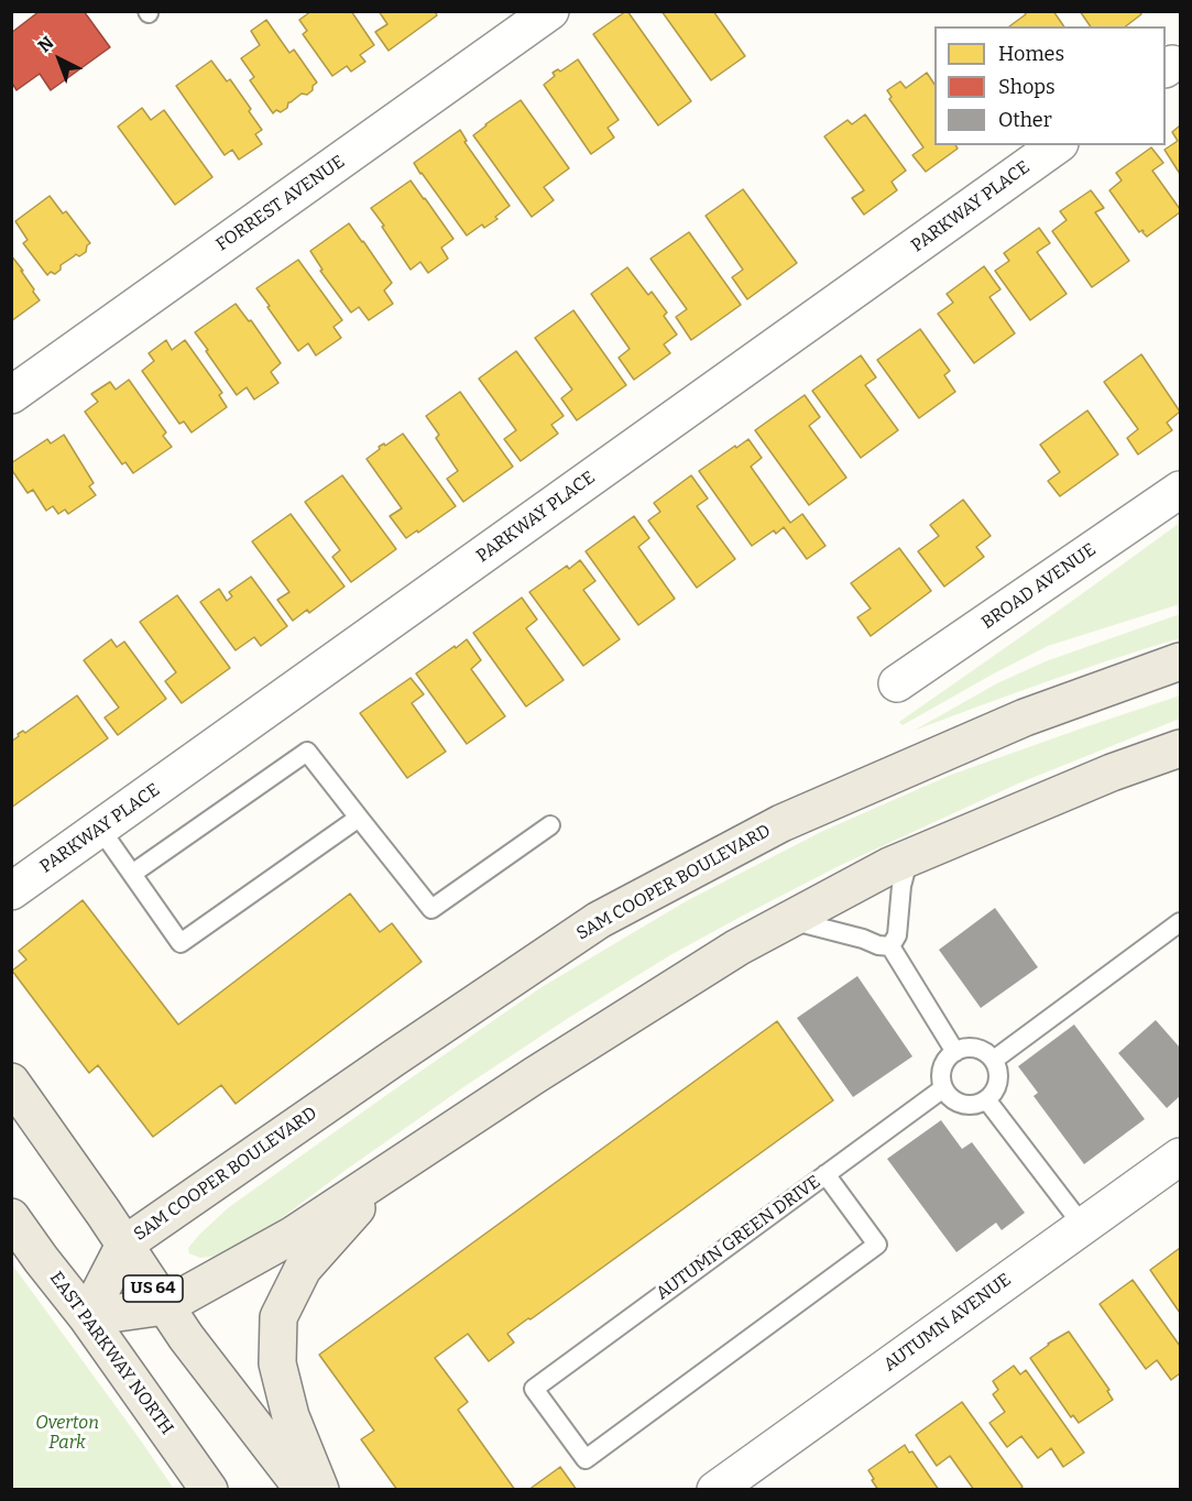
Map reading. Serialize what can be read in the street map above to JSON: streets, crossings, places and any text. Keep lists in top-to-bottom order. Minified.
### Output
{"streets":{"main road":["SAM COOPER BOULEVARD","US 64","EAST PARKWAY NORTH"],"street":["FORREST AVENUE","PARKWAY PLACE","BROAD AVENUE","AUTUMN AVENUE"],"lane":["AUTUMN GREEN DRIVE"]},"crossings":[["SAM COOPER BOULEVARD","US 64"],["SAM COOPER BOULEVARD","EAST PARKWAY NORTH"]],"parks":["Overton Park"],"legend":["Homes","Shops","Other"],"north":"top left"}
